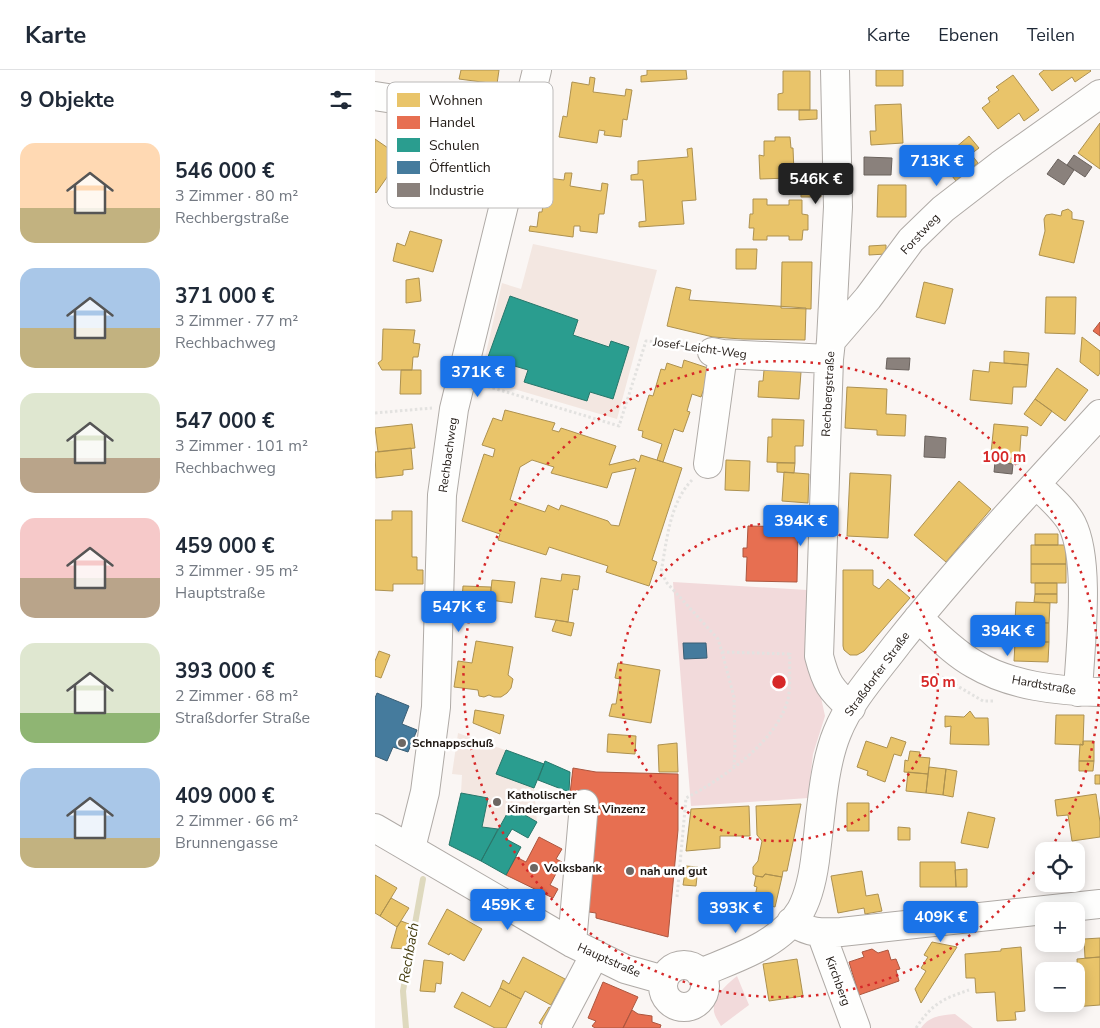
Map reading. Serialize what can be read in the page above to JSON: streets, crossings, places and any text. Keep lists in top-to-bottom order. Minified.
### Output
{"streets":{"street":["Forstweg","Josef-Leicht-Weg","Rechbergstraße","Rechbachweg","Straßdorfer Straße","Hardtstraße","Hauptstraße","Kirchberg"]},"crossings":[["Forstweg","Josef-Leicht-Weg"],["Forstweg","Rechbergstraße"],["Josef-Leicht-Weg","Rechbergstraße"],["Josef-Leicht-Weg","Rechbachweg"],["Rechbergstraße","Straßdorfer Straße"],["Rechbachweg","Hauptstraße"],["Straßdorfer Straße","Hardtstraße"]],"water":["Rechbach"],"places":["Schnappschuß","Katholischer Kindergarten St. Vinzenz","Volksbank","nah und gut"],"legend":["Wohnen","Handel","Schulen","Öffentlich","Industrie"],"page":{"header":"Karte","nav":["Karte","Ebenen","Teilen"],"heading":"9 Objekte","list":[{"name":"546 000 €","note":"3 Zimmer · 80 m² · Rechbergstraße"},{"name":"371 000 €","note":"3 Zimmer · 77 m² · Rechbachweg"},{"name":"547 000 €","note":"3 Zimmer · 101 m² · Rechbachweg"},{"name":"459 000 €","note":"3 Zimmer · 95 m² · Hauptstraße"},{"name":"393 000 €","note":"2 Zimmer · 68 m² · Straßdorfer Straße"},{"name":"409 000 €","note":"2 Zimmer · 66 m² · Brunnengasse"}],"price":["713K €","546K €","371K €","394K €","547K €","394K €","459K €","393K €","409K €"],"map_buttons":["+","−"]},"rings":["100 m","50 m"]}
